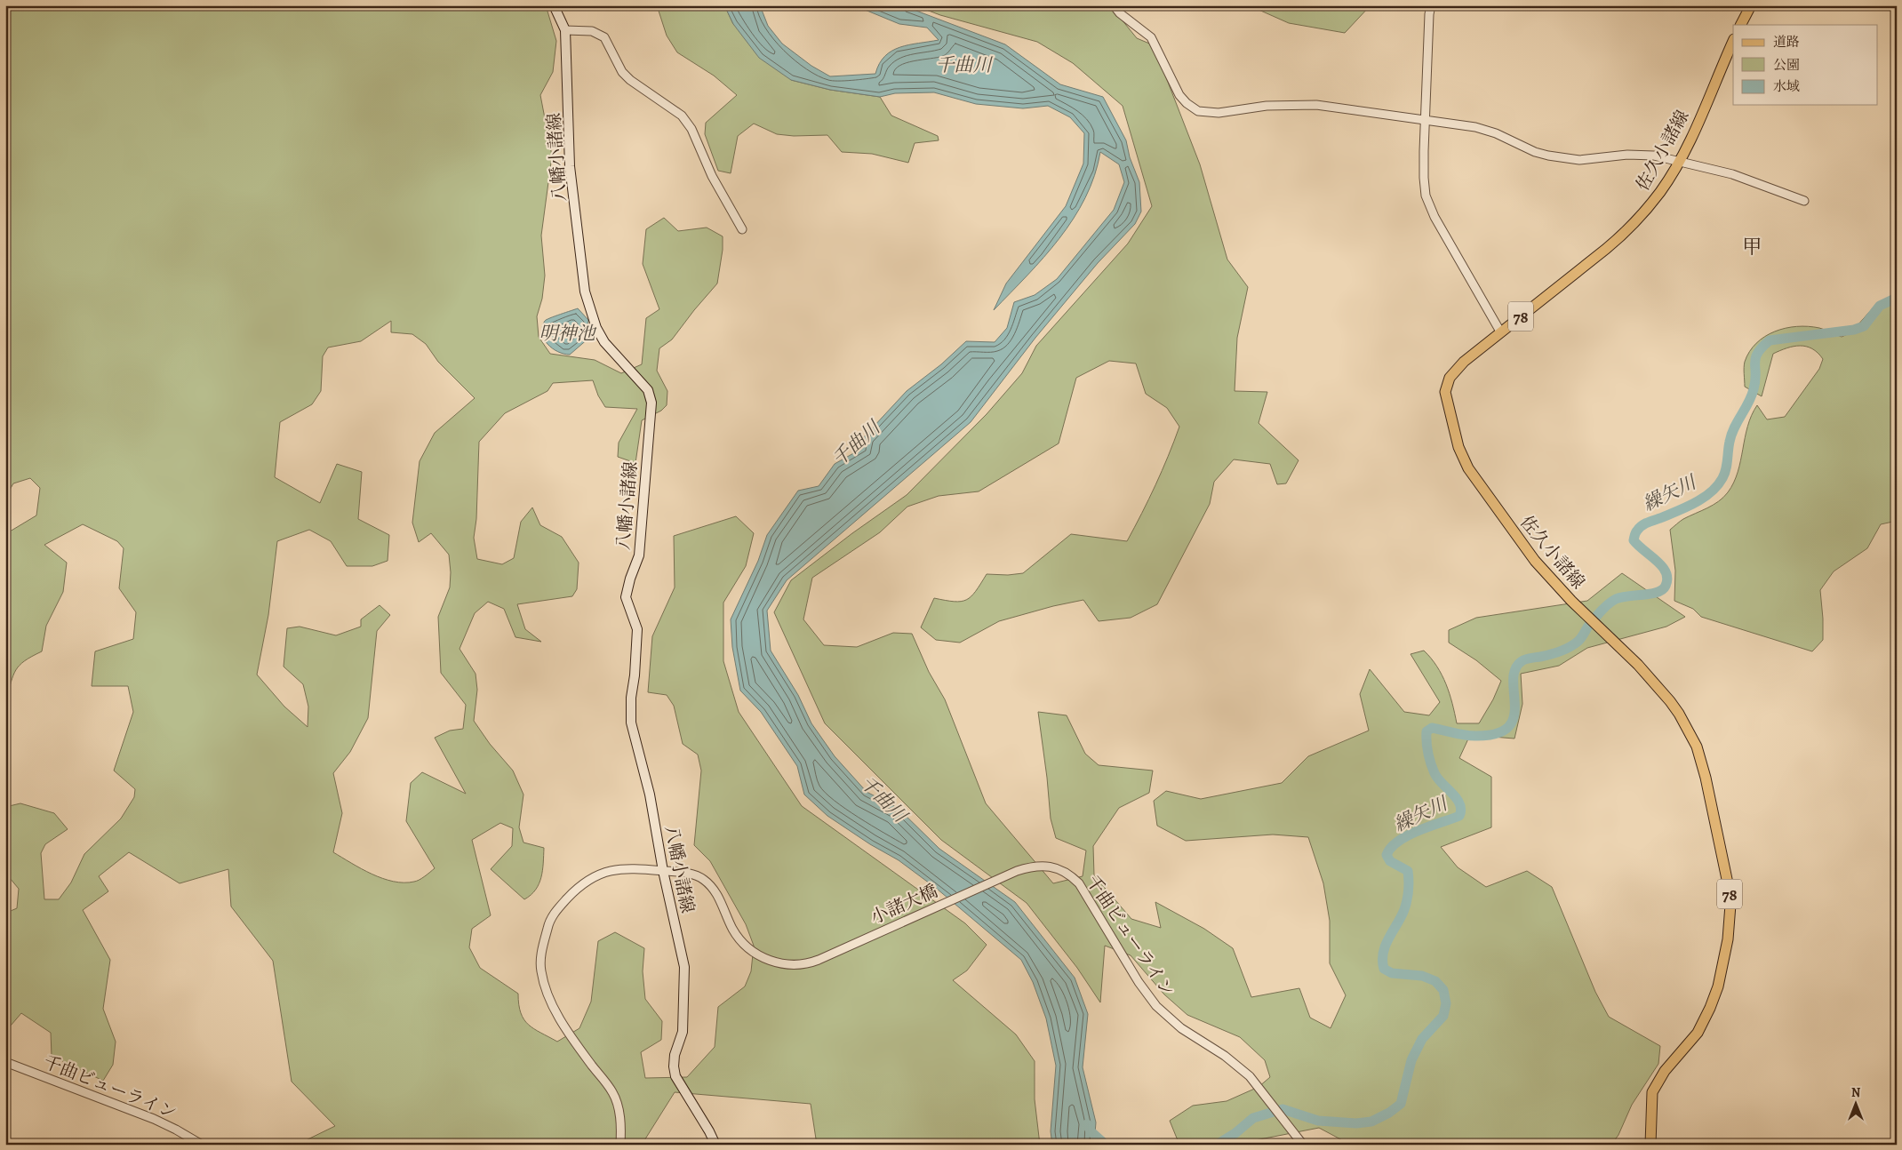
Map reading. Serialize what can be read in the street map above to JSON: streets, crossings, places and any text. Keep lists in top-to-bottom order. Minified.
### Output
{"streets":{"main road":["佐久小諸線","八幡小諸線","78"],"street":["小諸大橋","千曲ビューライン"]},"crossings":[["八幡小諸線","小諸大橋"],["小諸大橋","千曲ビューライン"]],"districts":["甲"],"water":["千曲川","明神池","繰矢川"],"legend":["道路","公園","水域"],"north":"top"}
